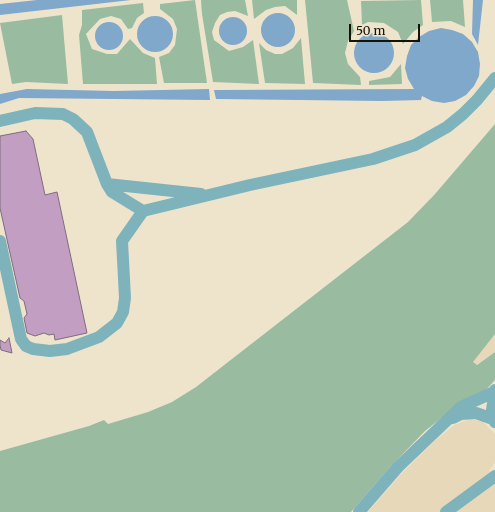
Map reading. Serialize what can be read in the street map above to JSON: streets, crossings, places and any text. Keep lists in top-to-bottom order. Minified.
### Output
{"scale_bar":"50 m"}
